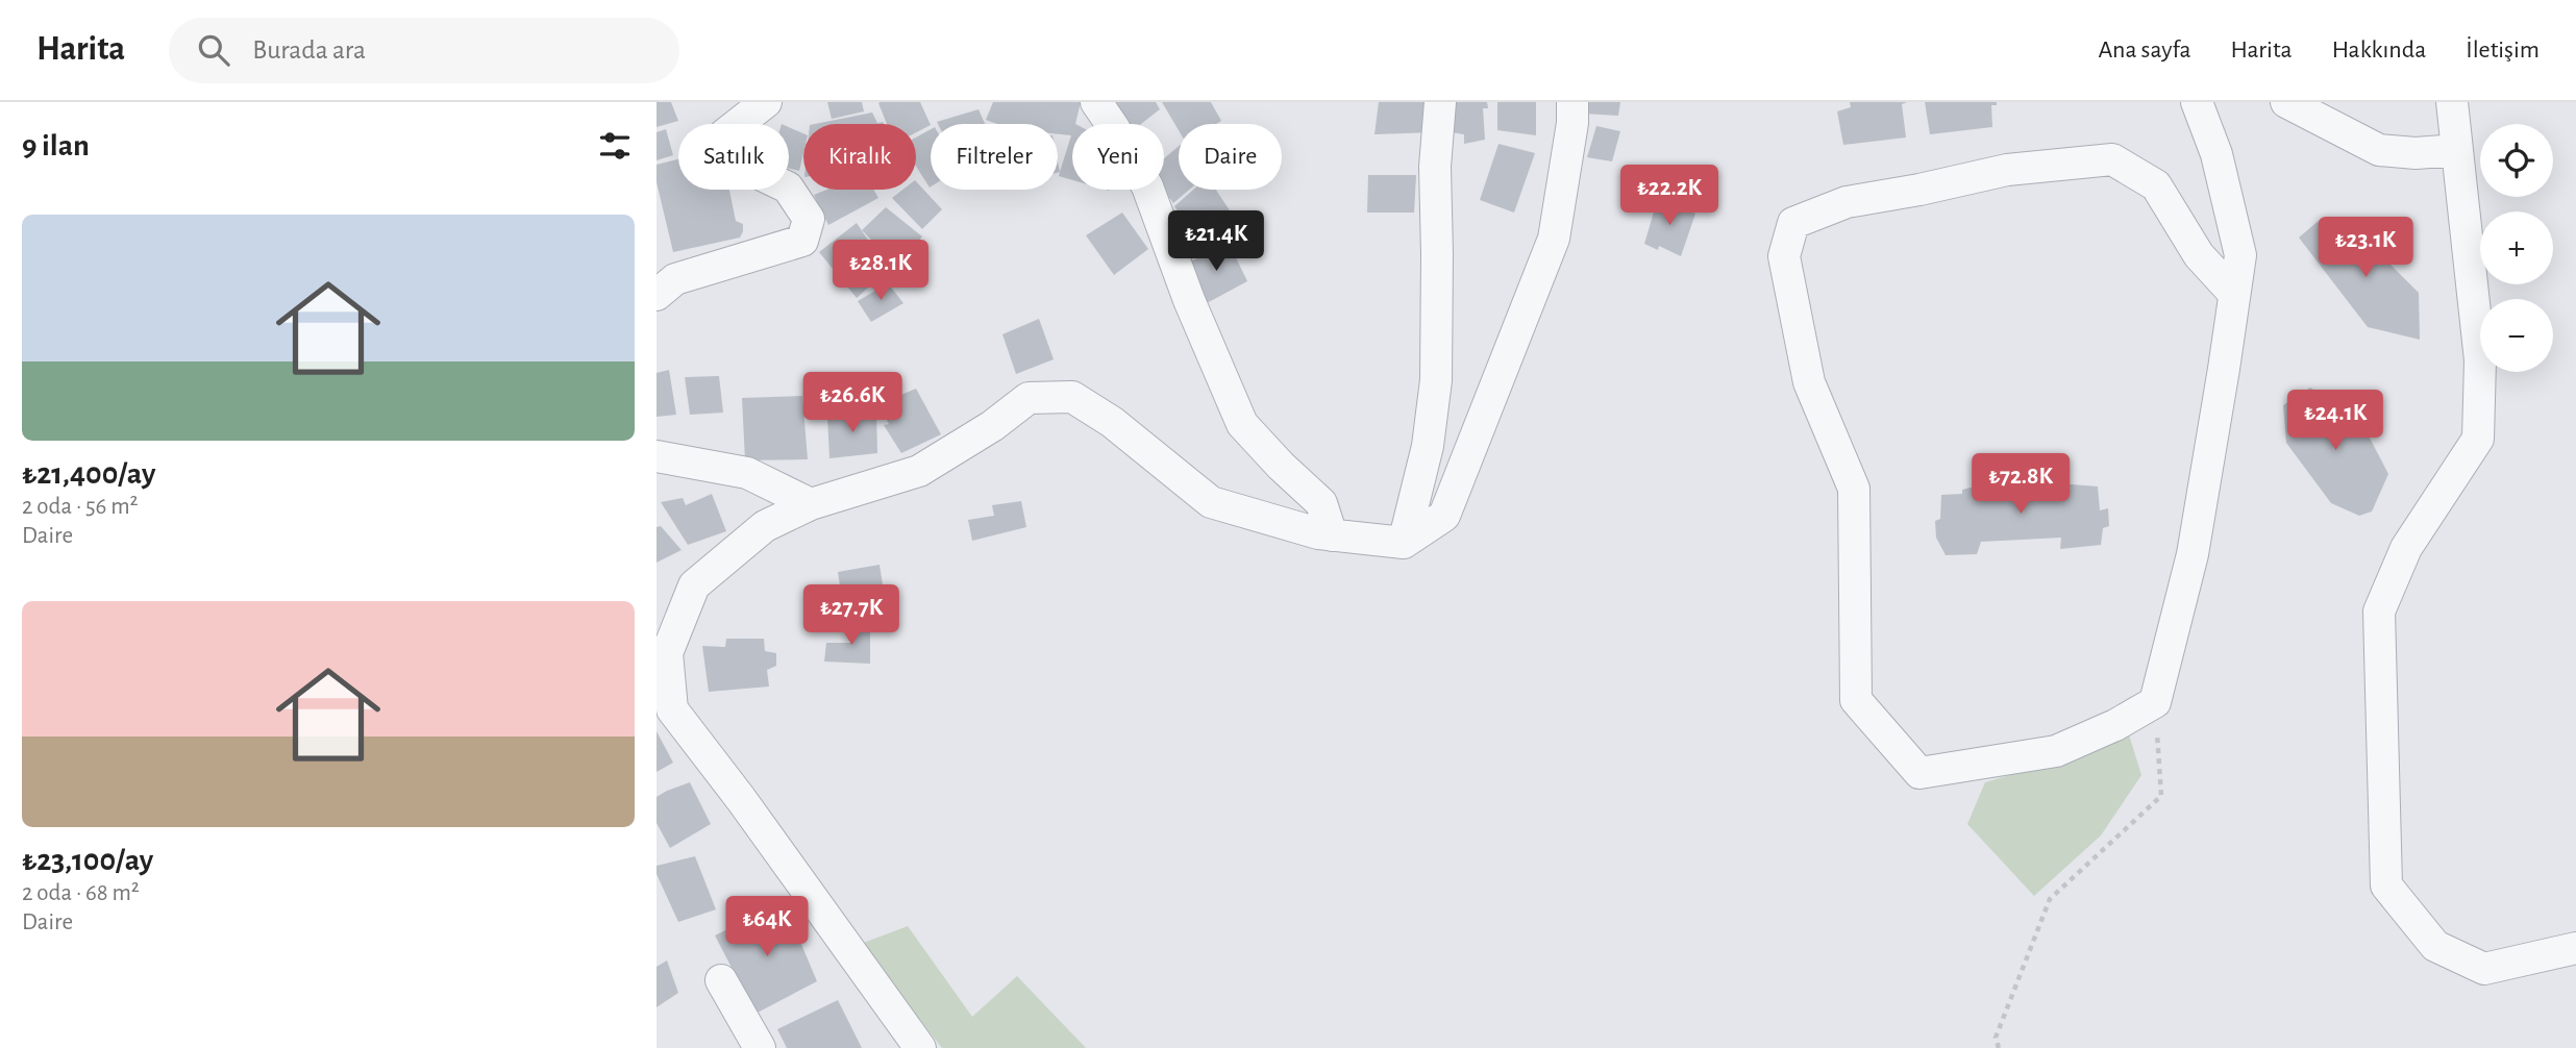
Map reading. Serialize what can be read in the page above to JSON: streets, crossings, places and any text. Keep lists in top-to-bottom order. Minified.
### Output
{"page":{"header":"Harita","search":"Burada ara","nav":["Ana sayfa","Harita","Hakkında","İletişim"],"heading":"9 ilan","map_buttons":["+","−"],"chip":["Satılık","Kiralık","Filtreler","Yeni","Daire"],"price":["₺22.2K","₺21.4K","₺23.1K","₺28.1K","₺26.6K","₺24.1K","₺72.8K","₺27.7K","₺64K"],"list":[{"name":"₺21,400/ay","note":"2 oda · 56 m² · Daire"},{"name":"₺23,100/ay","note":"2 oda · 68 m² · Daire"}]}}
